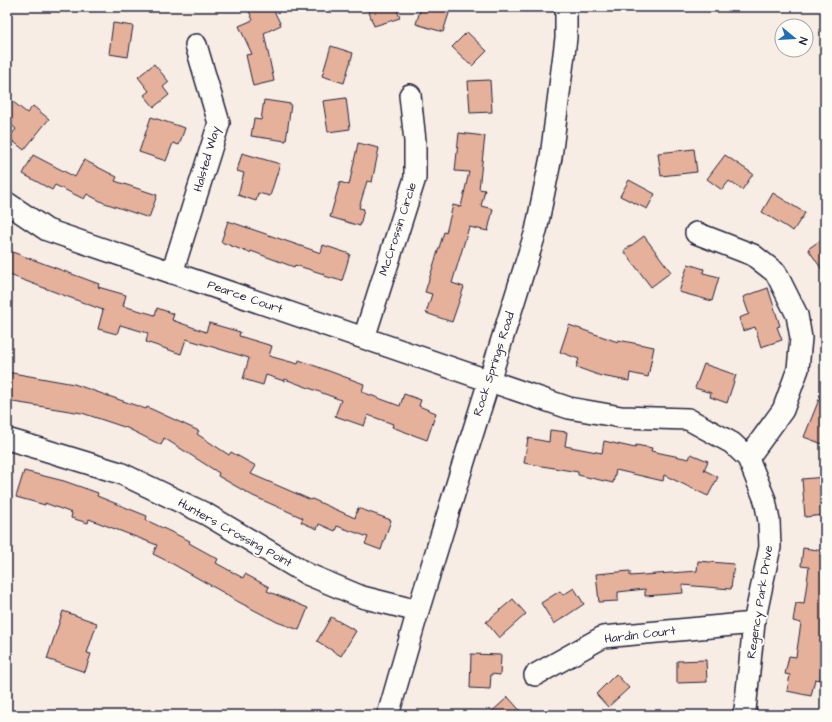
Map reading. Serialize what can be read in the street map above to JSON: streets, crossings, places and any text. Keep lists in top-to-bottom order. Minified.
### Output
{"streets":{"street":["Halsted Way","McCrossin Circle","Pearce Court","Rock Springs Road","Hunters Crossing Point","Regency Park Drive","Hardin Court"]},"crossings":[["Halsted Way","Pearce Court"],["McCrossin Circle","Pearce Court"],["Pearce Court","Rock Springs Road"],["Pearce Court","Regency Park Drive"],["Rock Springs Road","Hunters Crossing Point"],["Rock Springs Road","Regency Park Drive"],["Regency Park Drive","Hardin Court"]],"north":"right"}
